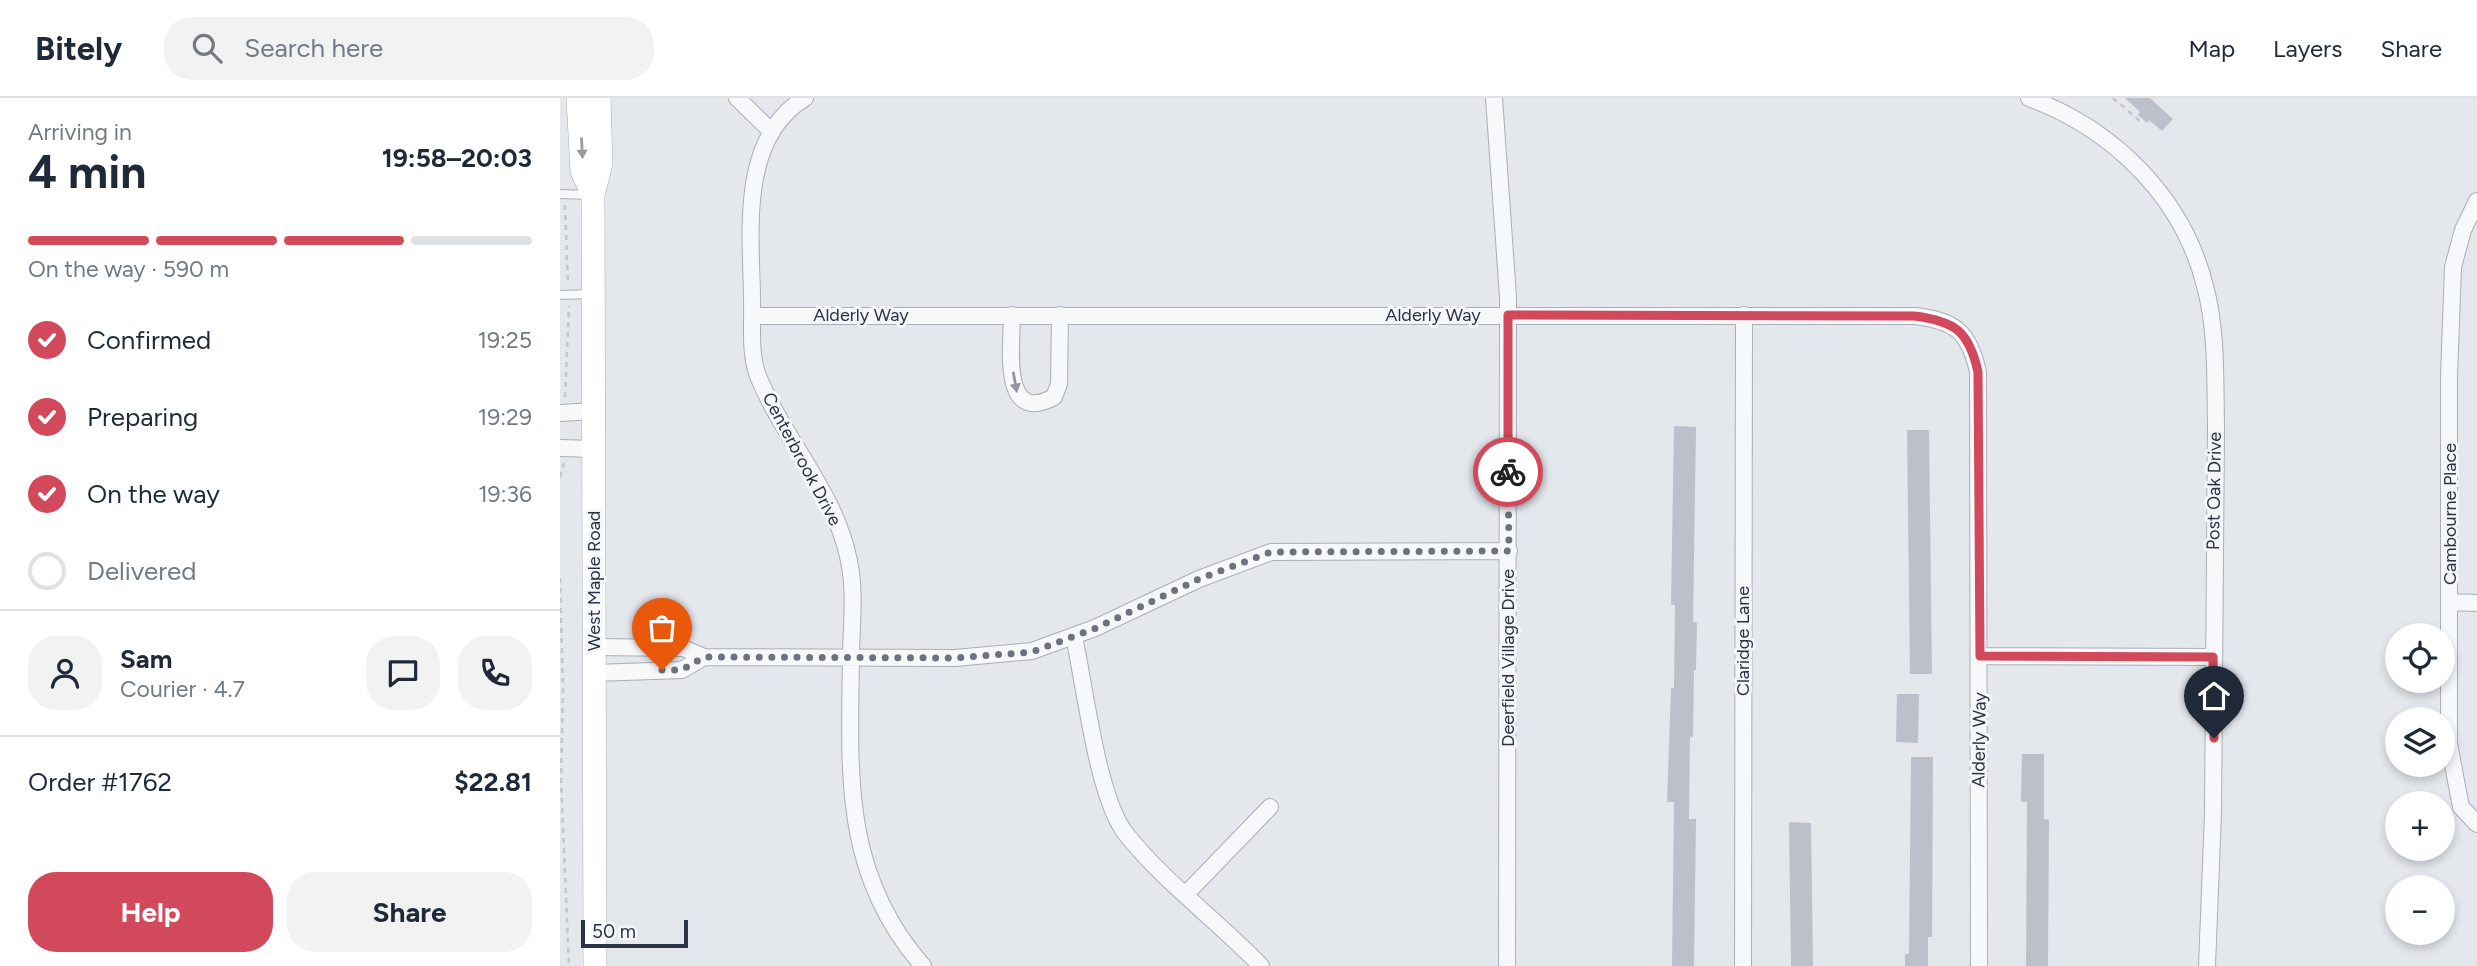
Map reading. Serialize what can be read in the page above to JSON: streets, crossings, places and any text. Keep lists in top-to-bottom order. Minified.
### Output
{"streets":{"main road":["West Maple Road"],"street":["Alderly Way","Centerbrook Drive","Post Oak Drive","Cambourne Place","Claridge Lane","Deerfield Village Drive"]},"crossings":[["Alderly Way","Centerbrook Drive"],["Alderly Way","Claridge Lane"],["Alderly Way","Deerfield Village Drive"]],"scale_bar":"50 m","page":{"header":"Bitely","search":"Search here","nav":["Map","Layers","Share"],"heading":["4 min","Arriving in","19:58–20:03"],"panel":["Sam","Courier · 4.7","Order #1762","$22.81"],"bar":"On the way · 590 m","list":[["Confirmed","19:25"],["Preparing","19:29"],["On the way","19:36"],"Delivered"],"map_buttons":["+","−"],"buttons":["Help","Share"],"scale":"50 m"}}
